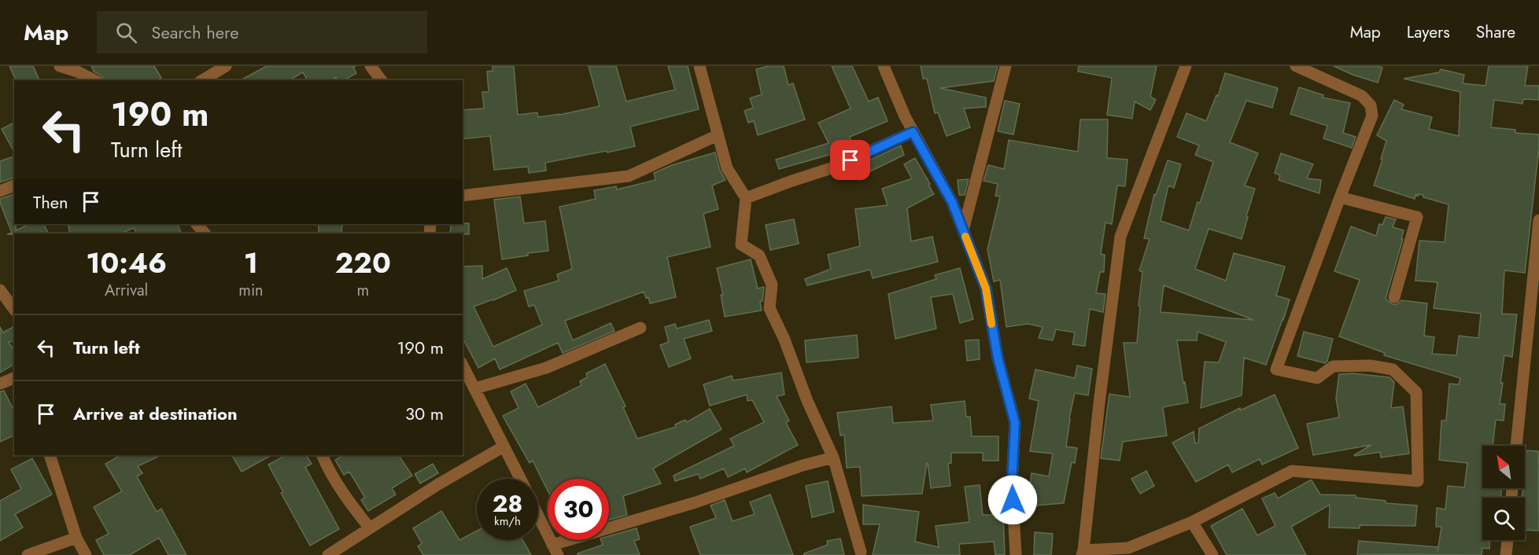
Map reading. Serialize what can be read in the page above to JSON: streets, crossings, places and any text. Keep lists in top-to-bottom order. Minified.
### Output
{"north":"top left","page":{"header":"Map","search":"Search here","nav":["Map","Layers","Share"],"turn":["190 m","Turn left"],"then":"Then","eta":["10:46","Arrival","1","min","220","m"],"list":[{"name":"Turn left","value":"190 m"},{"name":"Arrive at destination","value":"30 m"}],"speed":"28 km/h","limit":"30"}}
